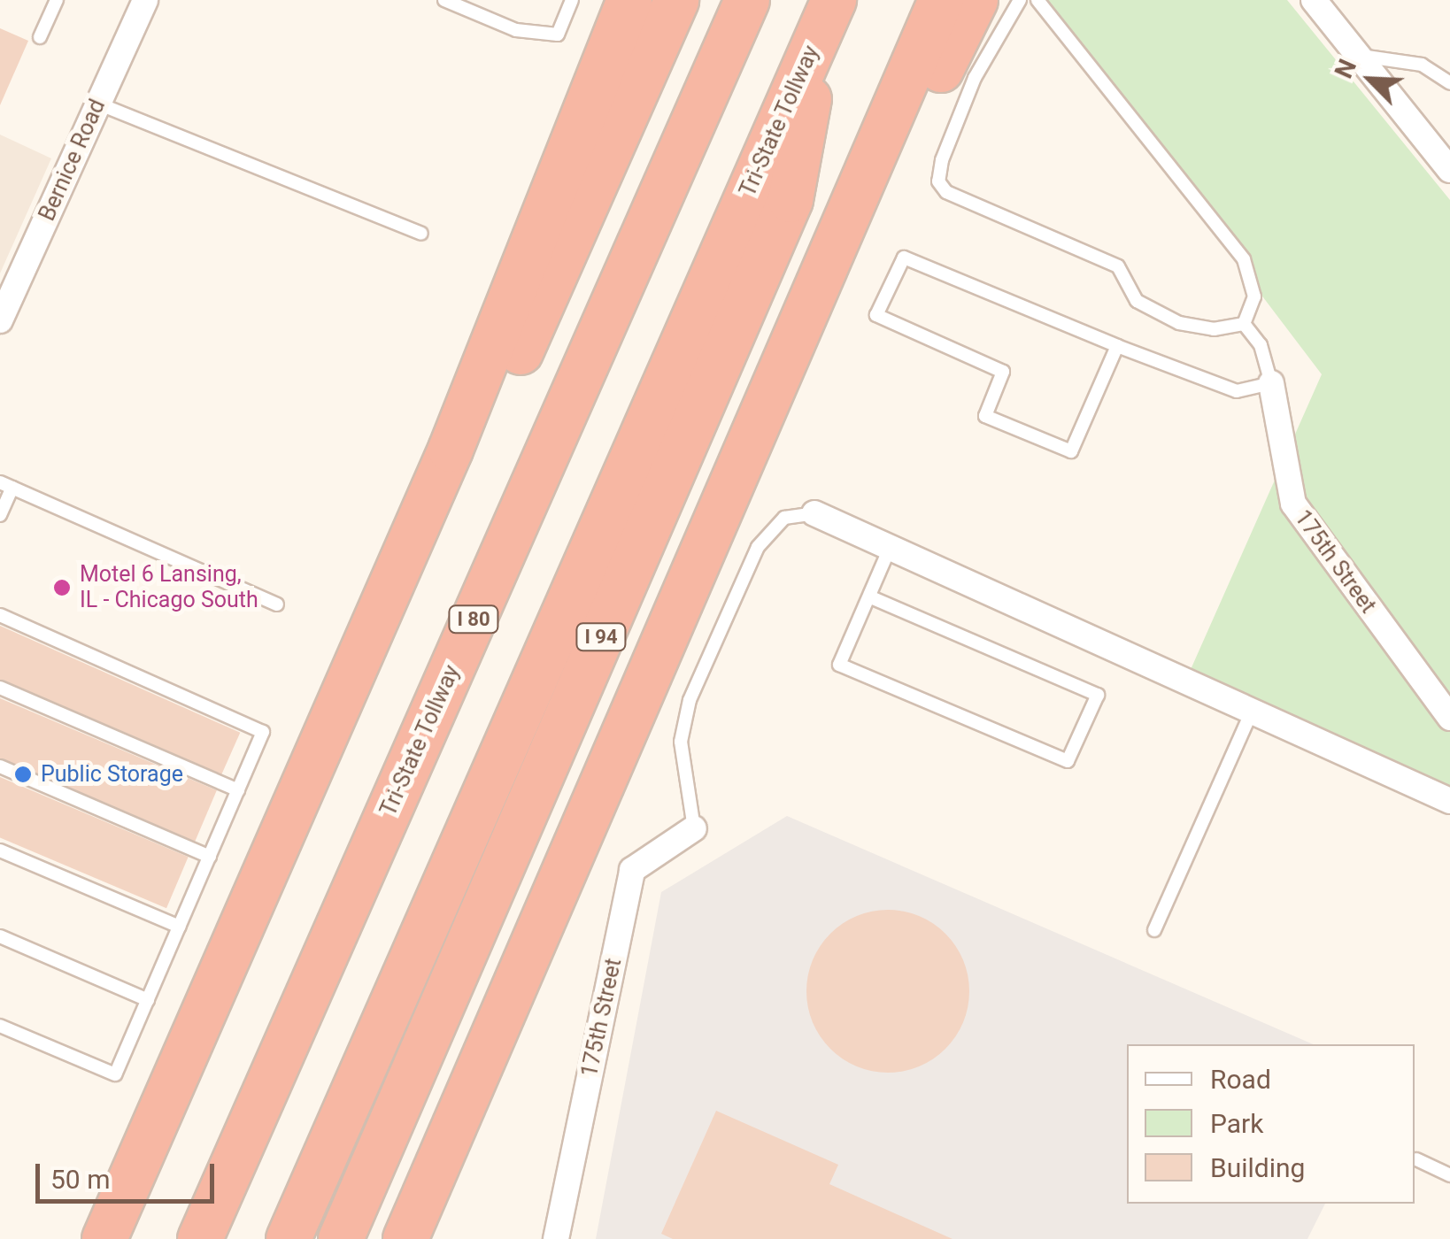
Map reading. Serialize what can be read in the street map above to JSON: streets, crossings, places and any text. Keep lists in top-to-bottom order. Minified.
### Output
{"streets":{"highway":["Tri-State Tollway","I 80","I 94"],"street":["Bernice Road","175th Street"]},"crossings":[["Tri-State Tollway","I 94"]],"places":["Motel 6 Lansing, IL - Chicago South","Public Storage"],"legend":["Road","Park","Building"],"scale_bar":"50 m","north":"top left"}
